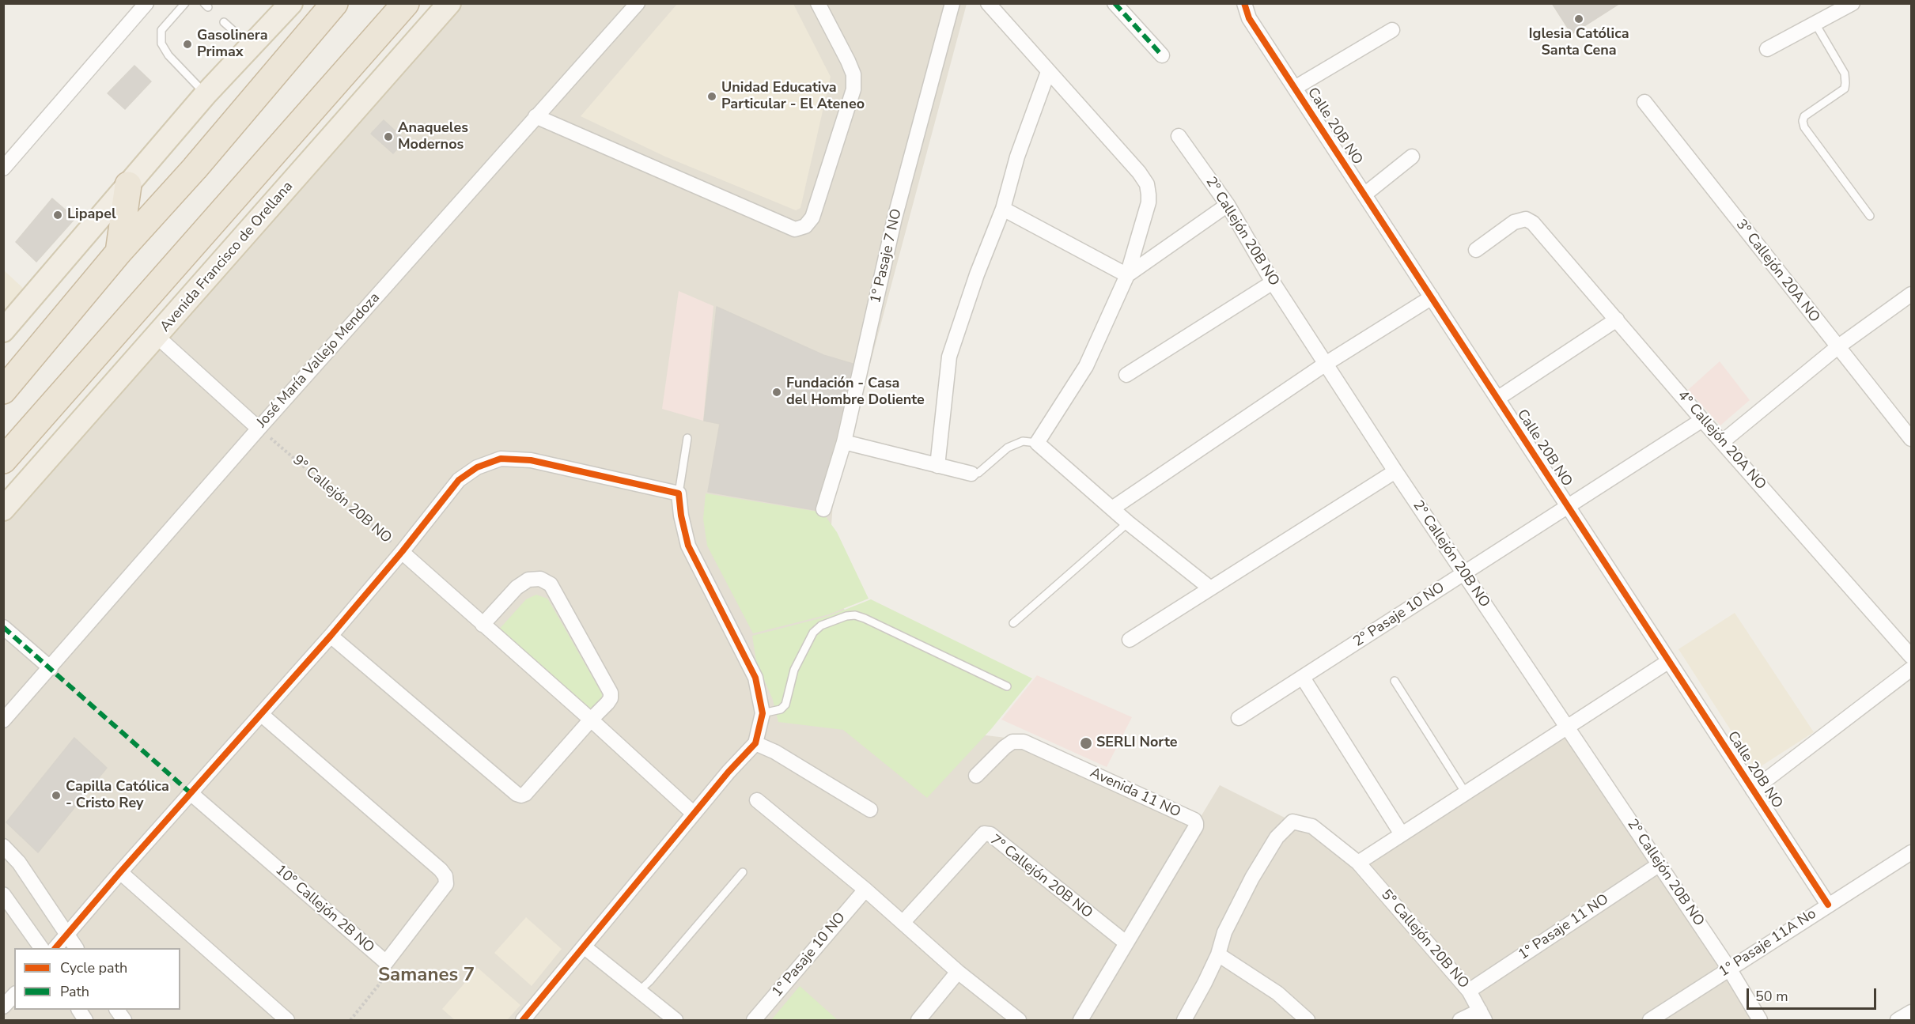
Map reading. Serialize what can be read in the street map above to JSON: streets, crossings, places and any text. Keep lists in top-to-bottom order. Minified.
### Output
{"streets":{"main road":["Avenida Francisco de Orellana"],"street":["Calle 20B NO","2° Callejón 20B NO","1° Pasaje 7 NO","3° Callejón 20A NO","José María Vallejo Mendoza","4° Callejón 20A NO","9° Callejón 20B NO","2° Pasaje 10 NO","Avenida 11 NO","7° Callejón 20B NO","10° Callejón 2B NO","1° Pasaje 11 NO","5° Callejón 20B NO","1° Pasaje 11A No","1° Pasaje 10 NO"]},"crossings":[["Calle 20B NO","2° Pasaje 10 NO"],["Calle 20B NO","1° Pasaje 11A No"],["2° Callejón 20B NO","2° Pasaje 10 NO"],["2° Callejón 20B NO","1° Pasaje 11 NO"],["2° Callejón 20B NO","1° Pasaje 11A No"],["José María Vallejo Mendoza","9° Callejón 20B NO"],["4° Callejón 20A NO","2° Pasaje 10 NO"],["Avenida 11 NO","7° Callejón 20B NO"],["1° Pasaje 11 NO","5° Callejón 20B NO"]],"districts":["Samanes 7"],"places":["Iglesia Católica Santa Cena","Gasolinera Primax","Unidad Educativa Particular - El Ateneo","Anaqueles Modernos","Lipapel","Fundación - Casa del Hombre Doliente","SERLI Norte","Capilla Católica - Cristo Rey"],"legend":["Cycle path","Path"],"scale_bar":"50 m"}
